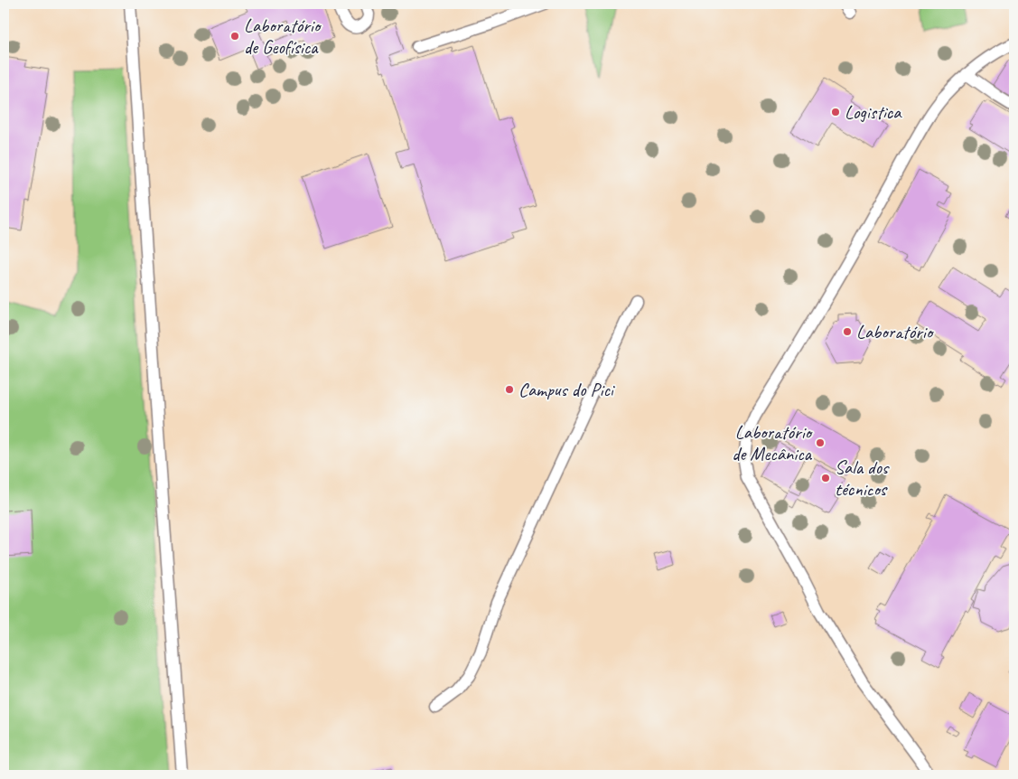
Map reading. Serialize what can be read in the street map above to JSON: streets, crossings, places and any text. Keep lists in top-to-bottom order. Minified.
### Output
{"places":["Laboratório de Geofísica","Logistica","Laboratório","Campus do Pici","Laboratório de Mecânica","Sala dos técnicos"]}
